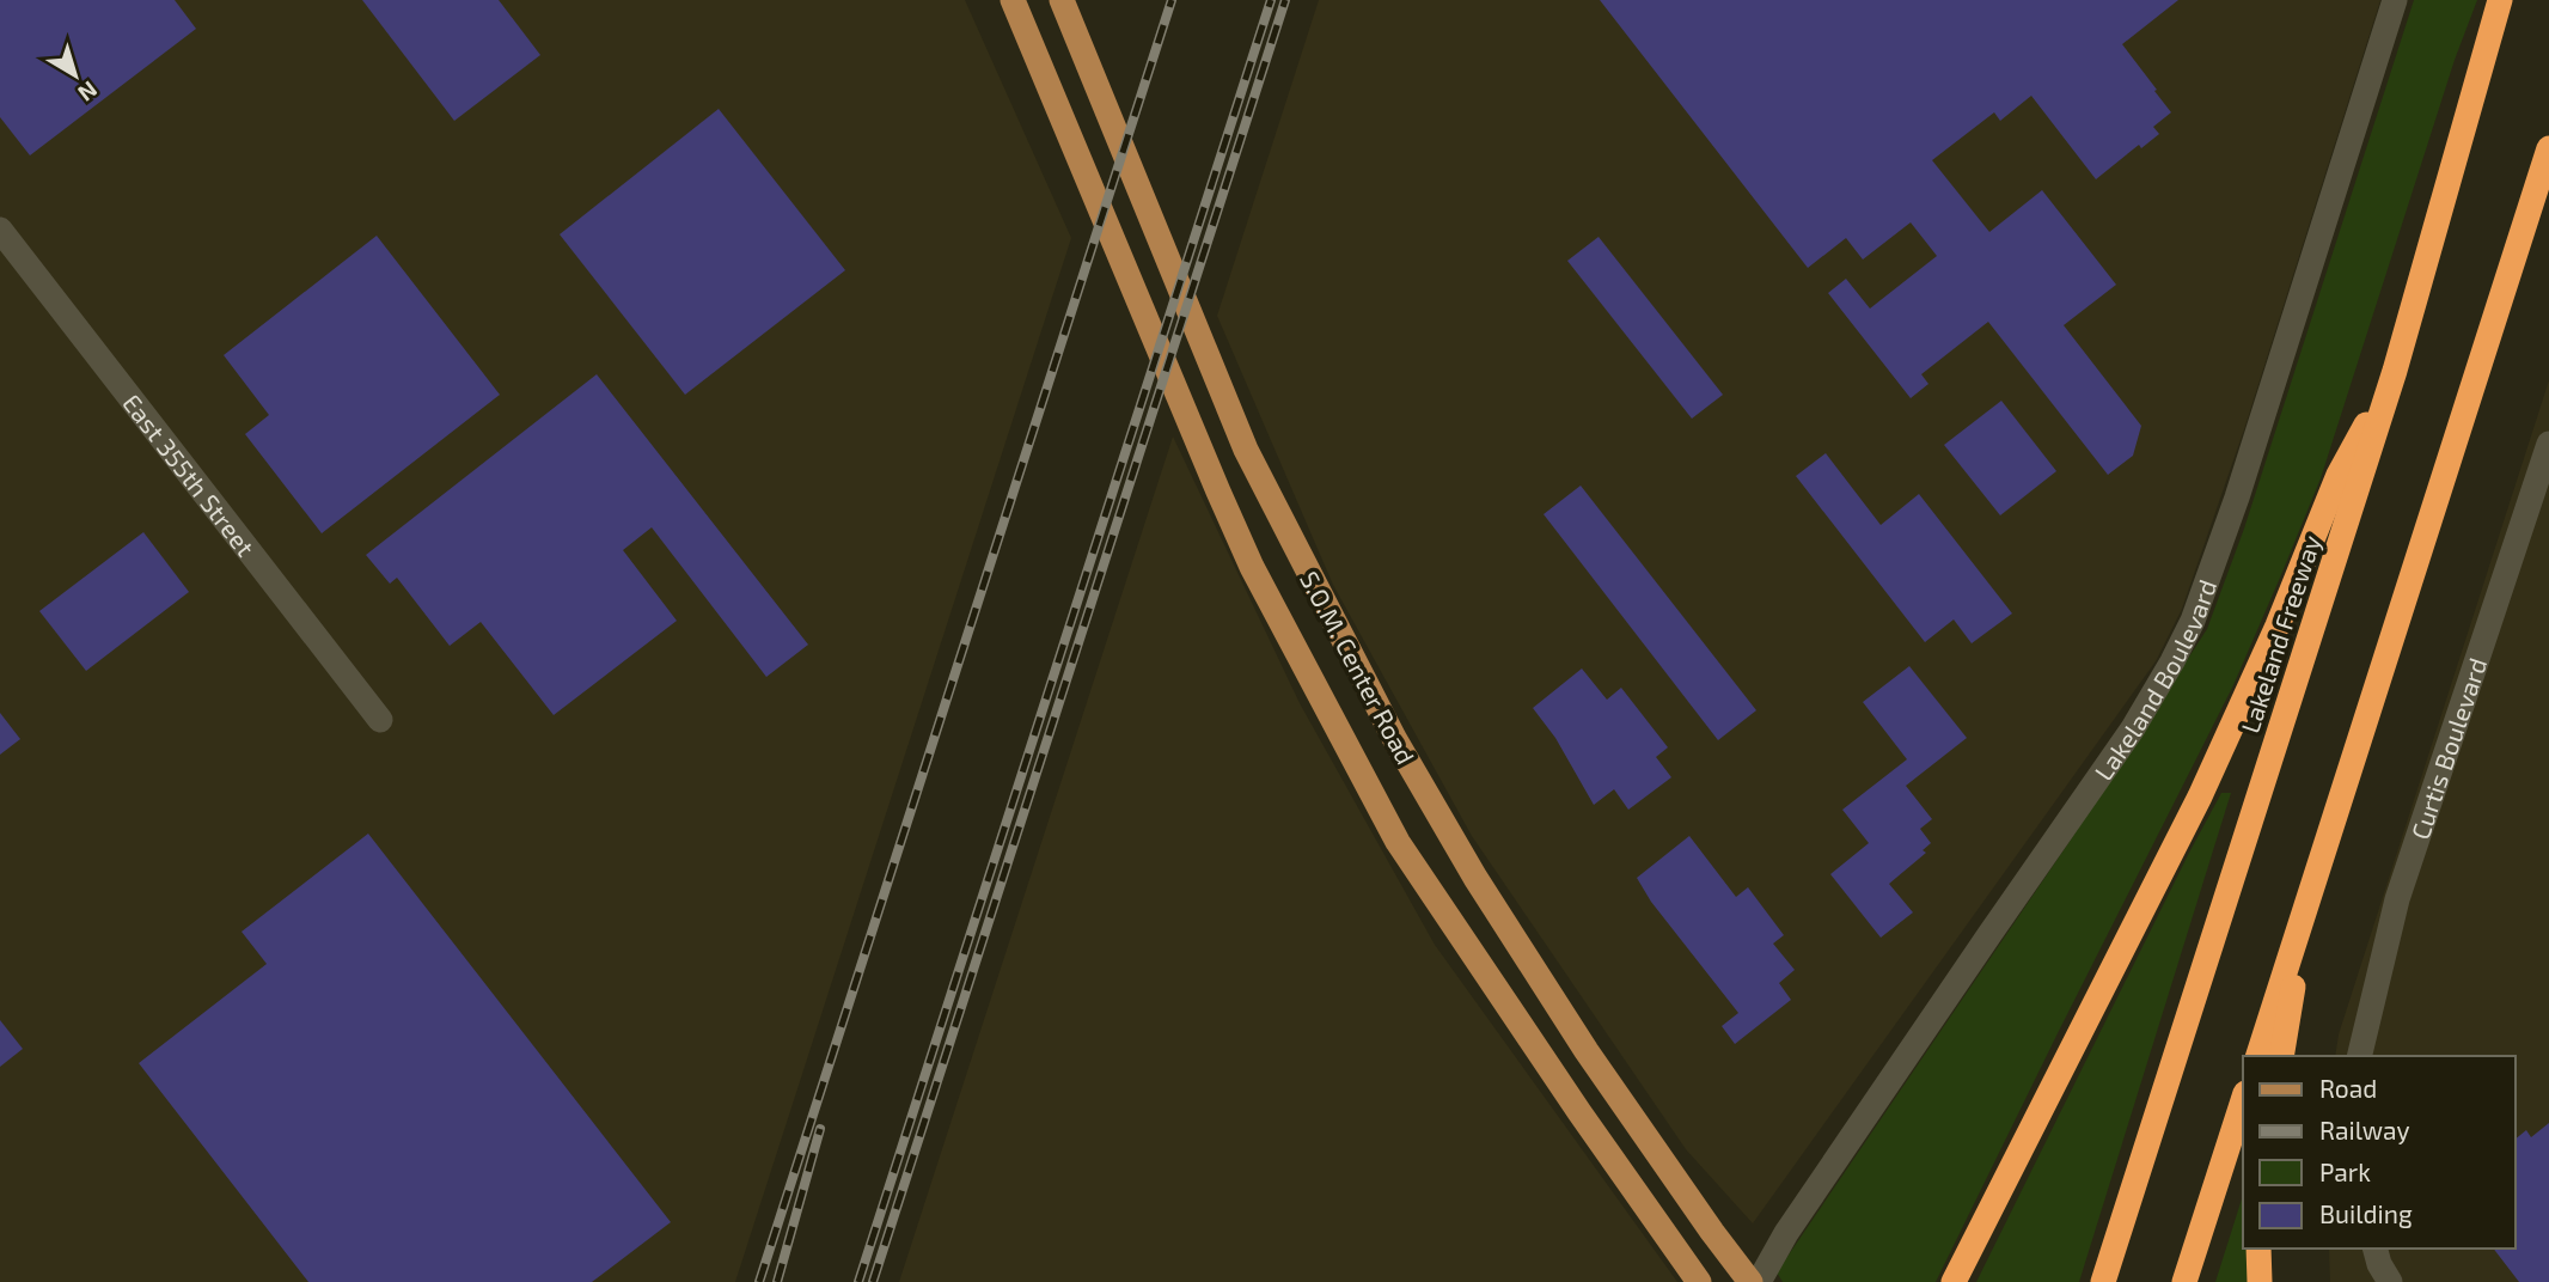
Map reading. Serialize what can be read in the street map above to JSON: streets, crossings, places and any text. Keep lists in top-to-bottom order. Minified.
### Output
{"streets":{"highway":["Lakeland Freeway"],"main road":["S.O.M. Center Road"],"street":["East 355th Street","Lakeland Boulevard","Curtis Boulevard"]},"legend":["Road","Railway","Park","Building"],"north":"bottom right"}
